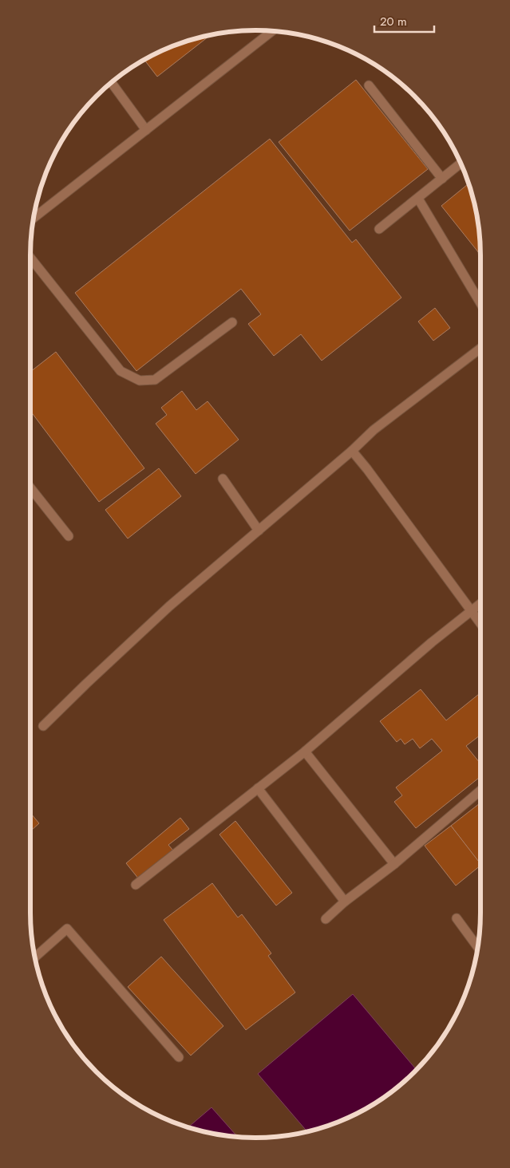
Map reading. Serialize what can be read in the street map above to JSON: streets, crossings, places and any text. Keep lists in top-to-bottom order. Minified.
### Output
{"scale_bar":"20 m"}
